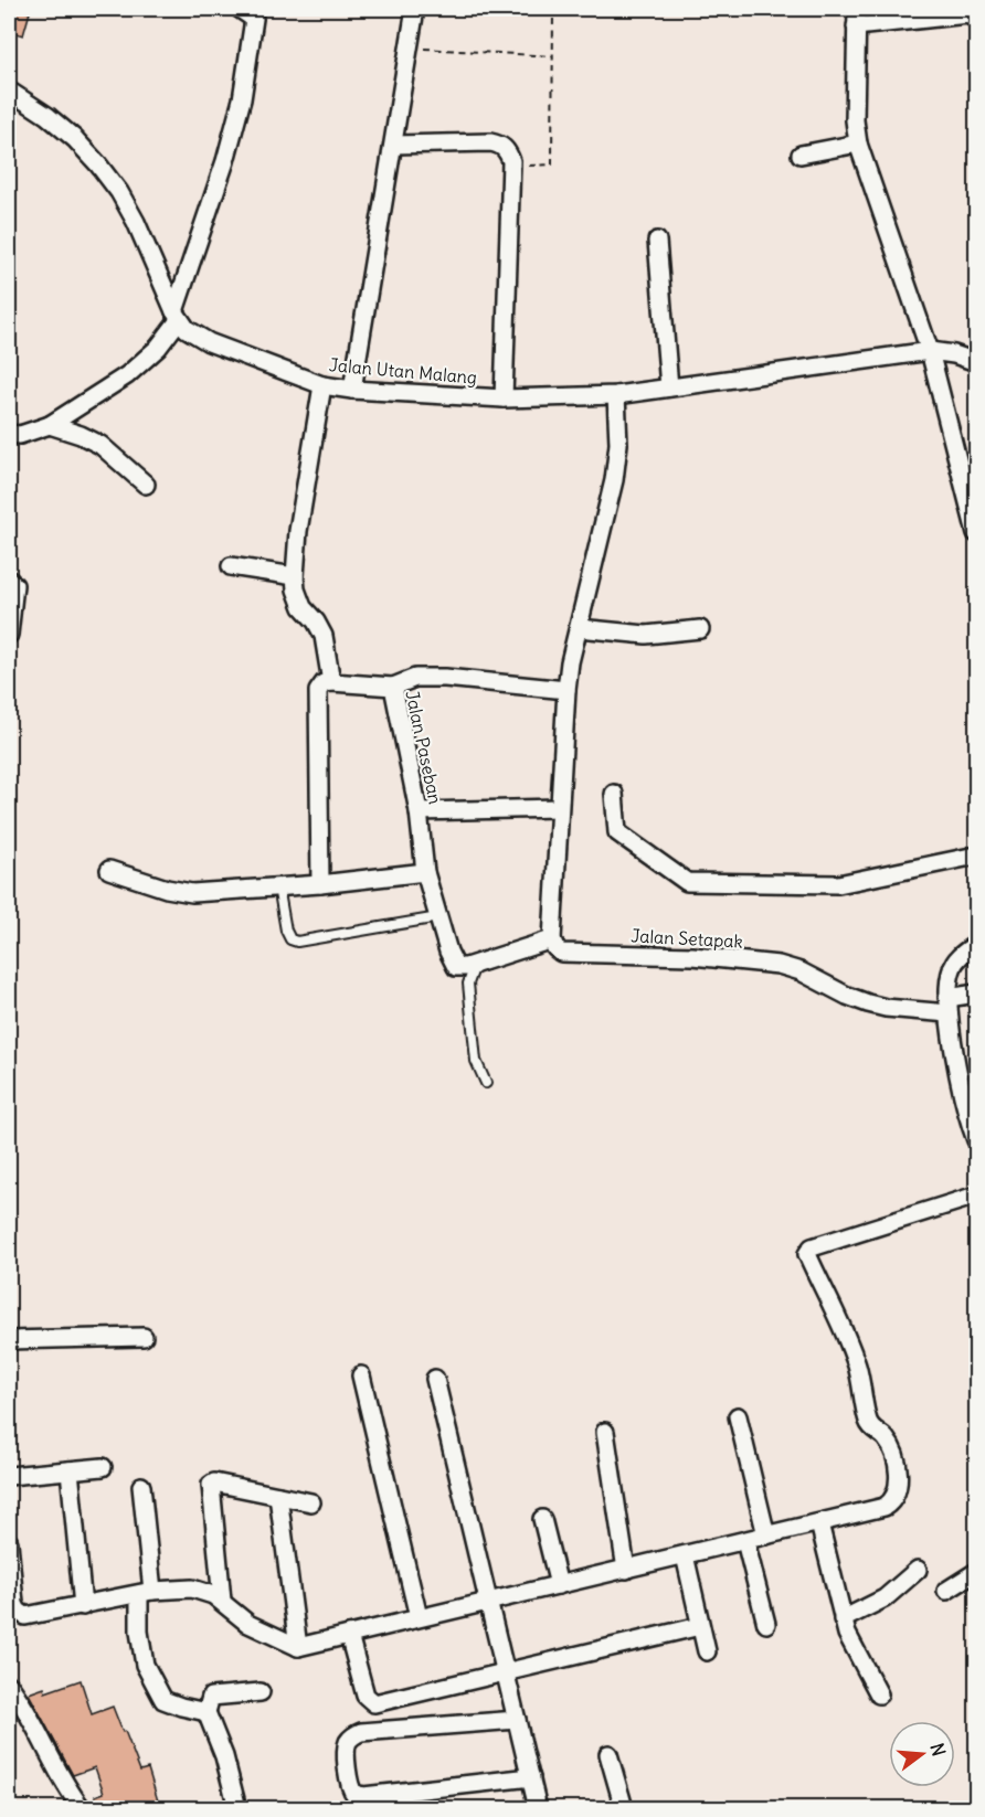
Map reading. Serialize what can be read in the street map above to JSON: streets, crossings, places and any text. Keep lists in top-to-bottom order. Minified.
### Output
{"streets":{"street":["Jalan Utan Malang","Jalan Paseban","Jalan Setapak"]},"crossings":[["Jalan Paseban","Jalan Setapak"]],"north":"right"}
